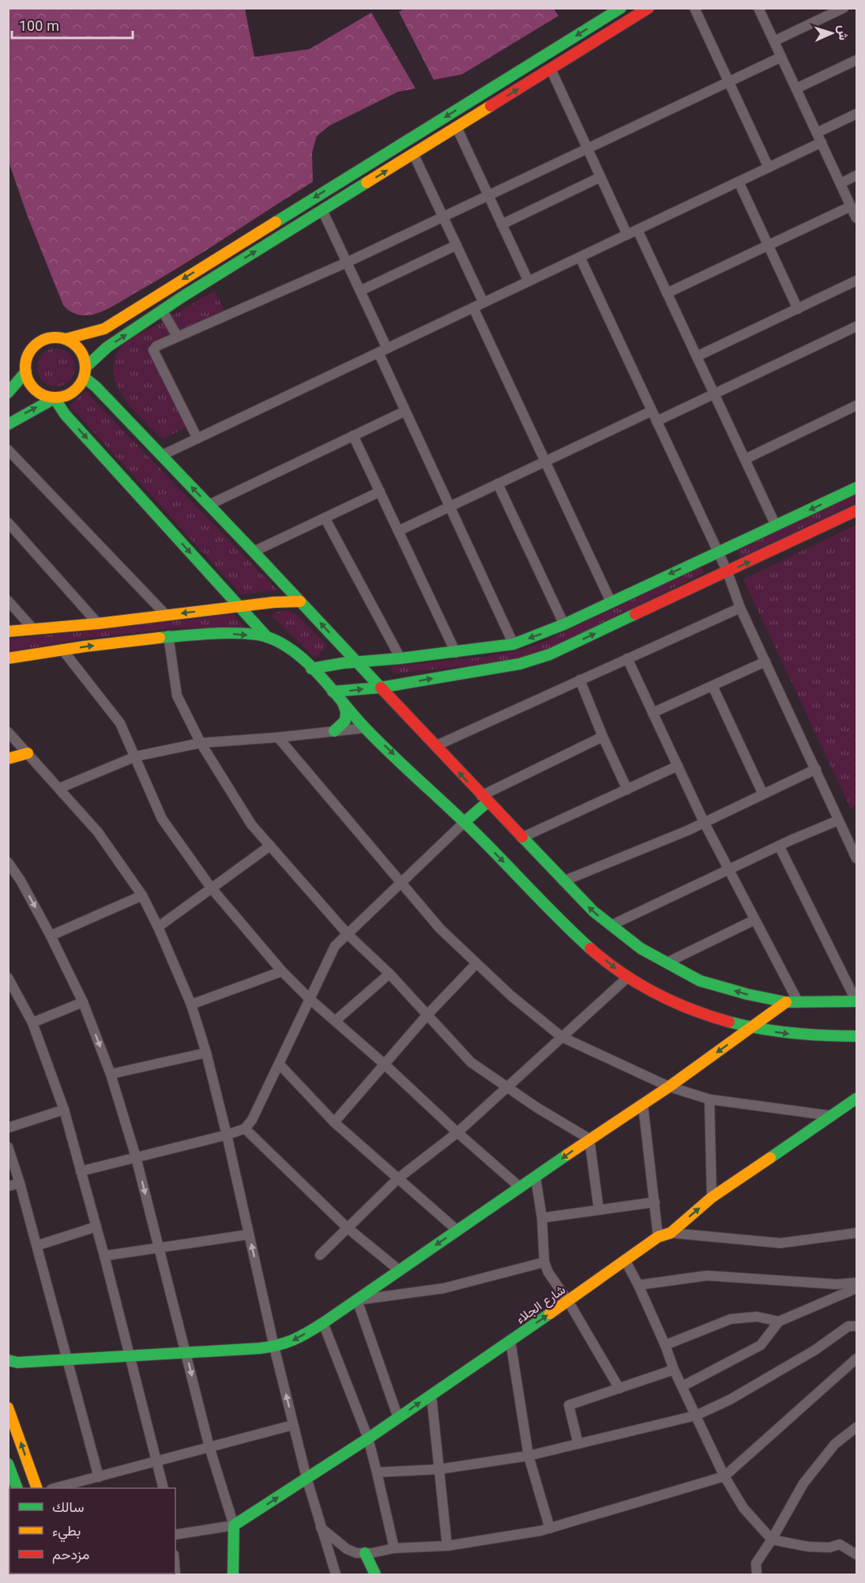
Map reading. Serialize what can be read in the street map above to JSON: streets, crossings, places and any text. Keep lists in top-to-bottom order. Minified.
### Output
{"streets":{"main road":["شارع الجلاء"]},"legend":["سالك","بطيء","مزدحم"],"scale_bar":"100 m","north":"right"}
